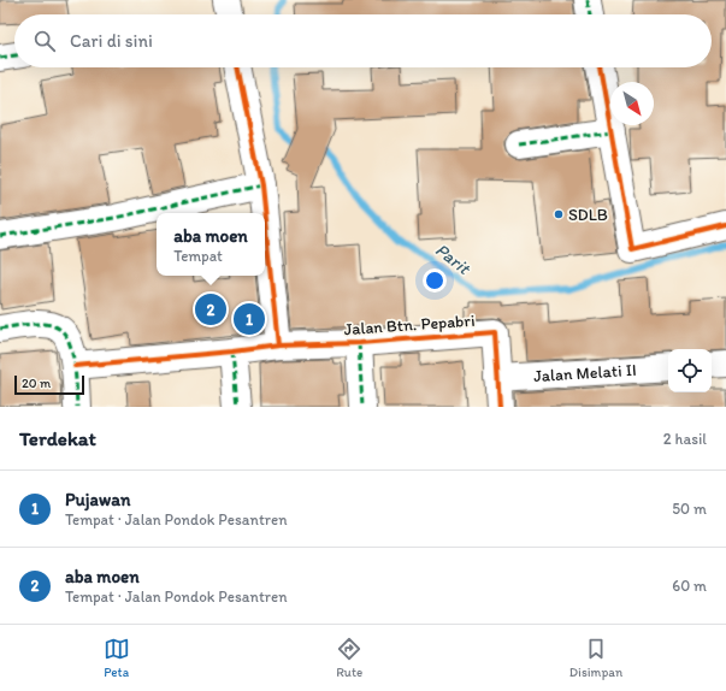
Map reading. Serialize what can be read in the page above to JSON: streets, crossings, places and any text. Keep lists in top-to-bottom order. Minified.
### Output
{"streets":{"street":["Jalan Btn. Pepabri","Jalan Melati II"]},"crossings":[["Jalan Btn. Pepabri","Jalan Melati II"]],"water":["Parit"],"places":["SDLB"],"scale_bar":"20 m","north":"bottom right","page":{"search":"Cari di sini","popup":["aba moen","Tempat"],"pins":["2","1"],"scale":"20 m","heading":["Terdekat","2 hasil"],"list":[{"mark":"1","name":"Pujawan","note":"Tempat · Jalan Pondok Pesantren","value":"50 m"},{"mark":"2","name":"aba moen","note":"Tempat · Jalan Pondok Pesantren","value":"60 m"}],"nav":["Peta","Rute","Disimpan"]}}
